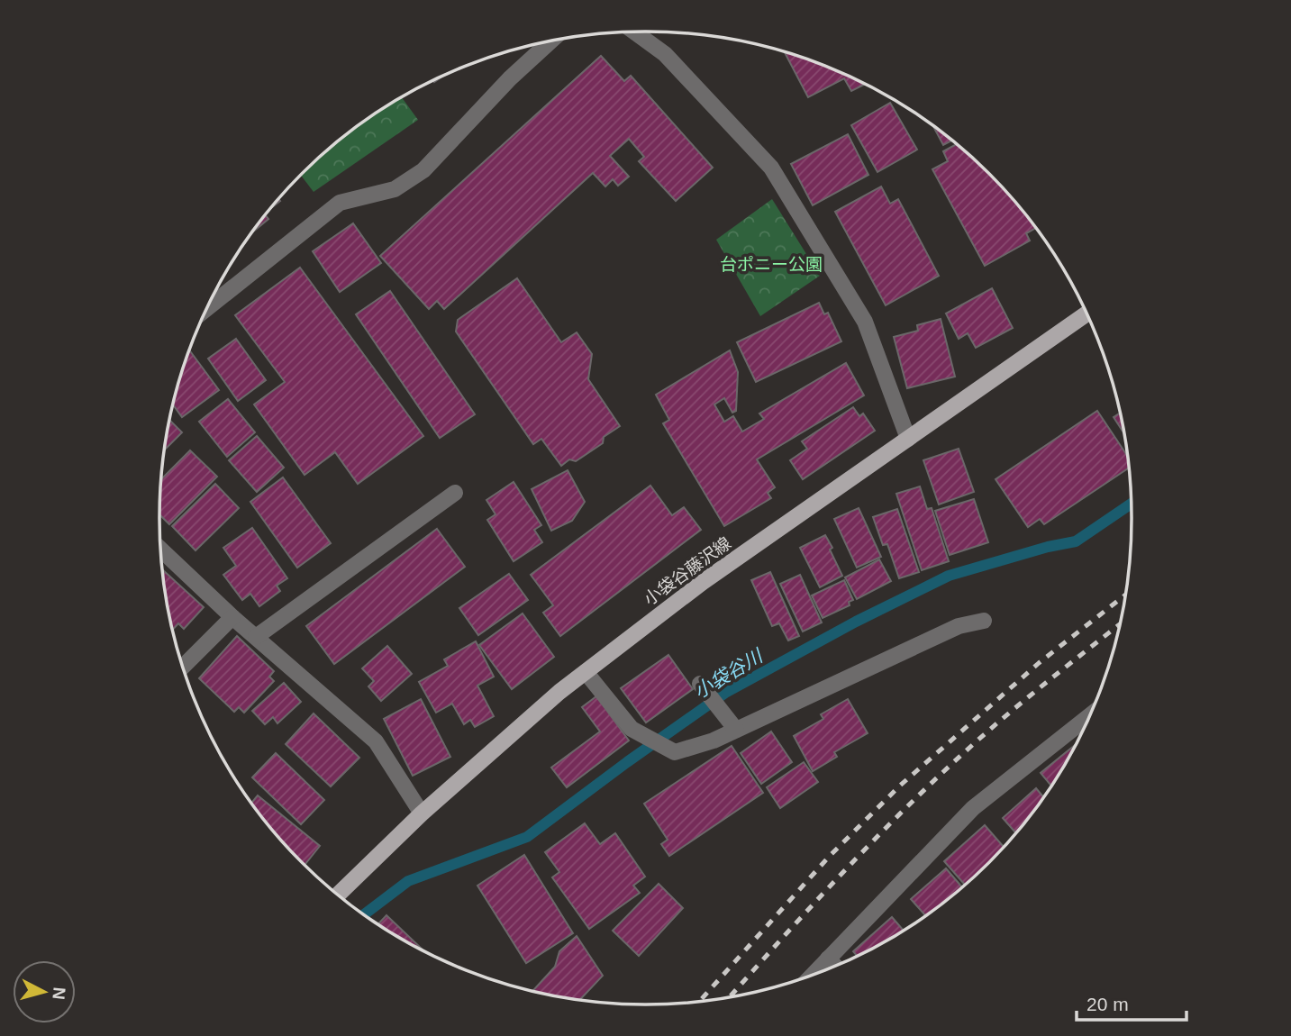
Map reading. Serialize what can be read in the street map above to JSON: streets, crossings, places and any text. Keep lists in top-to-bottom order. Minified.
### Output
{"streets":{"main road":["小袋谷藤沢線"]},"water":["小袋谷川"],"parks":["台ポニー公園"],"scale_bar":"20 m","north":"right"}
